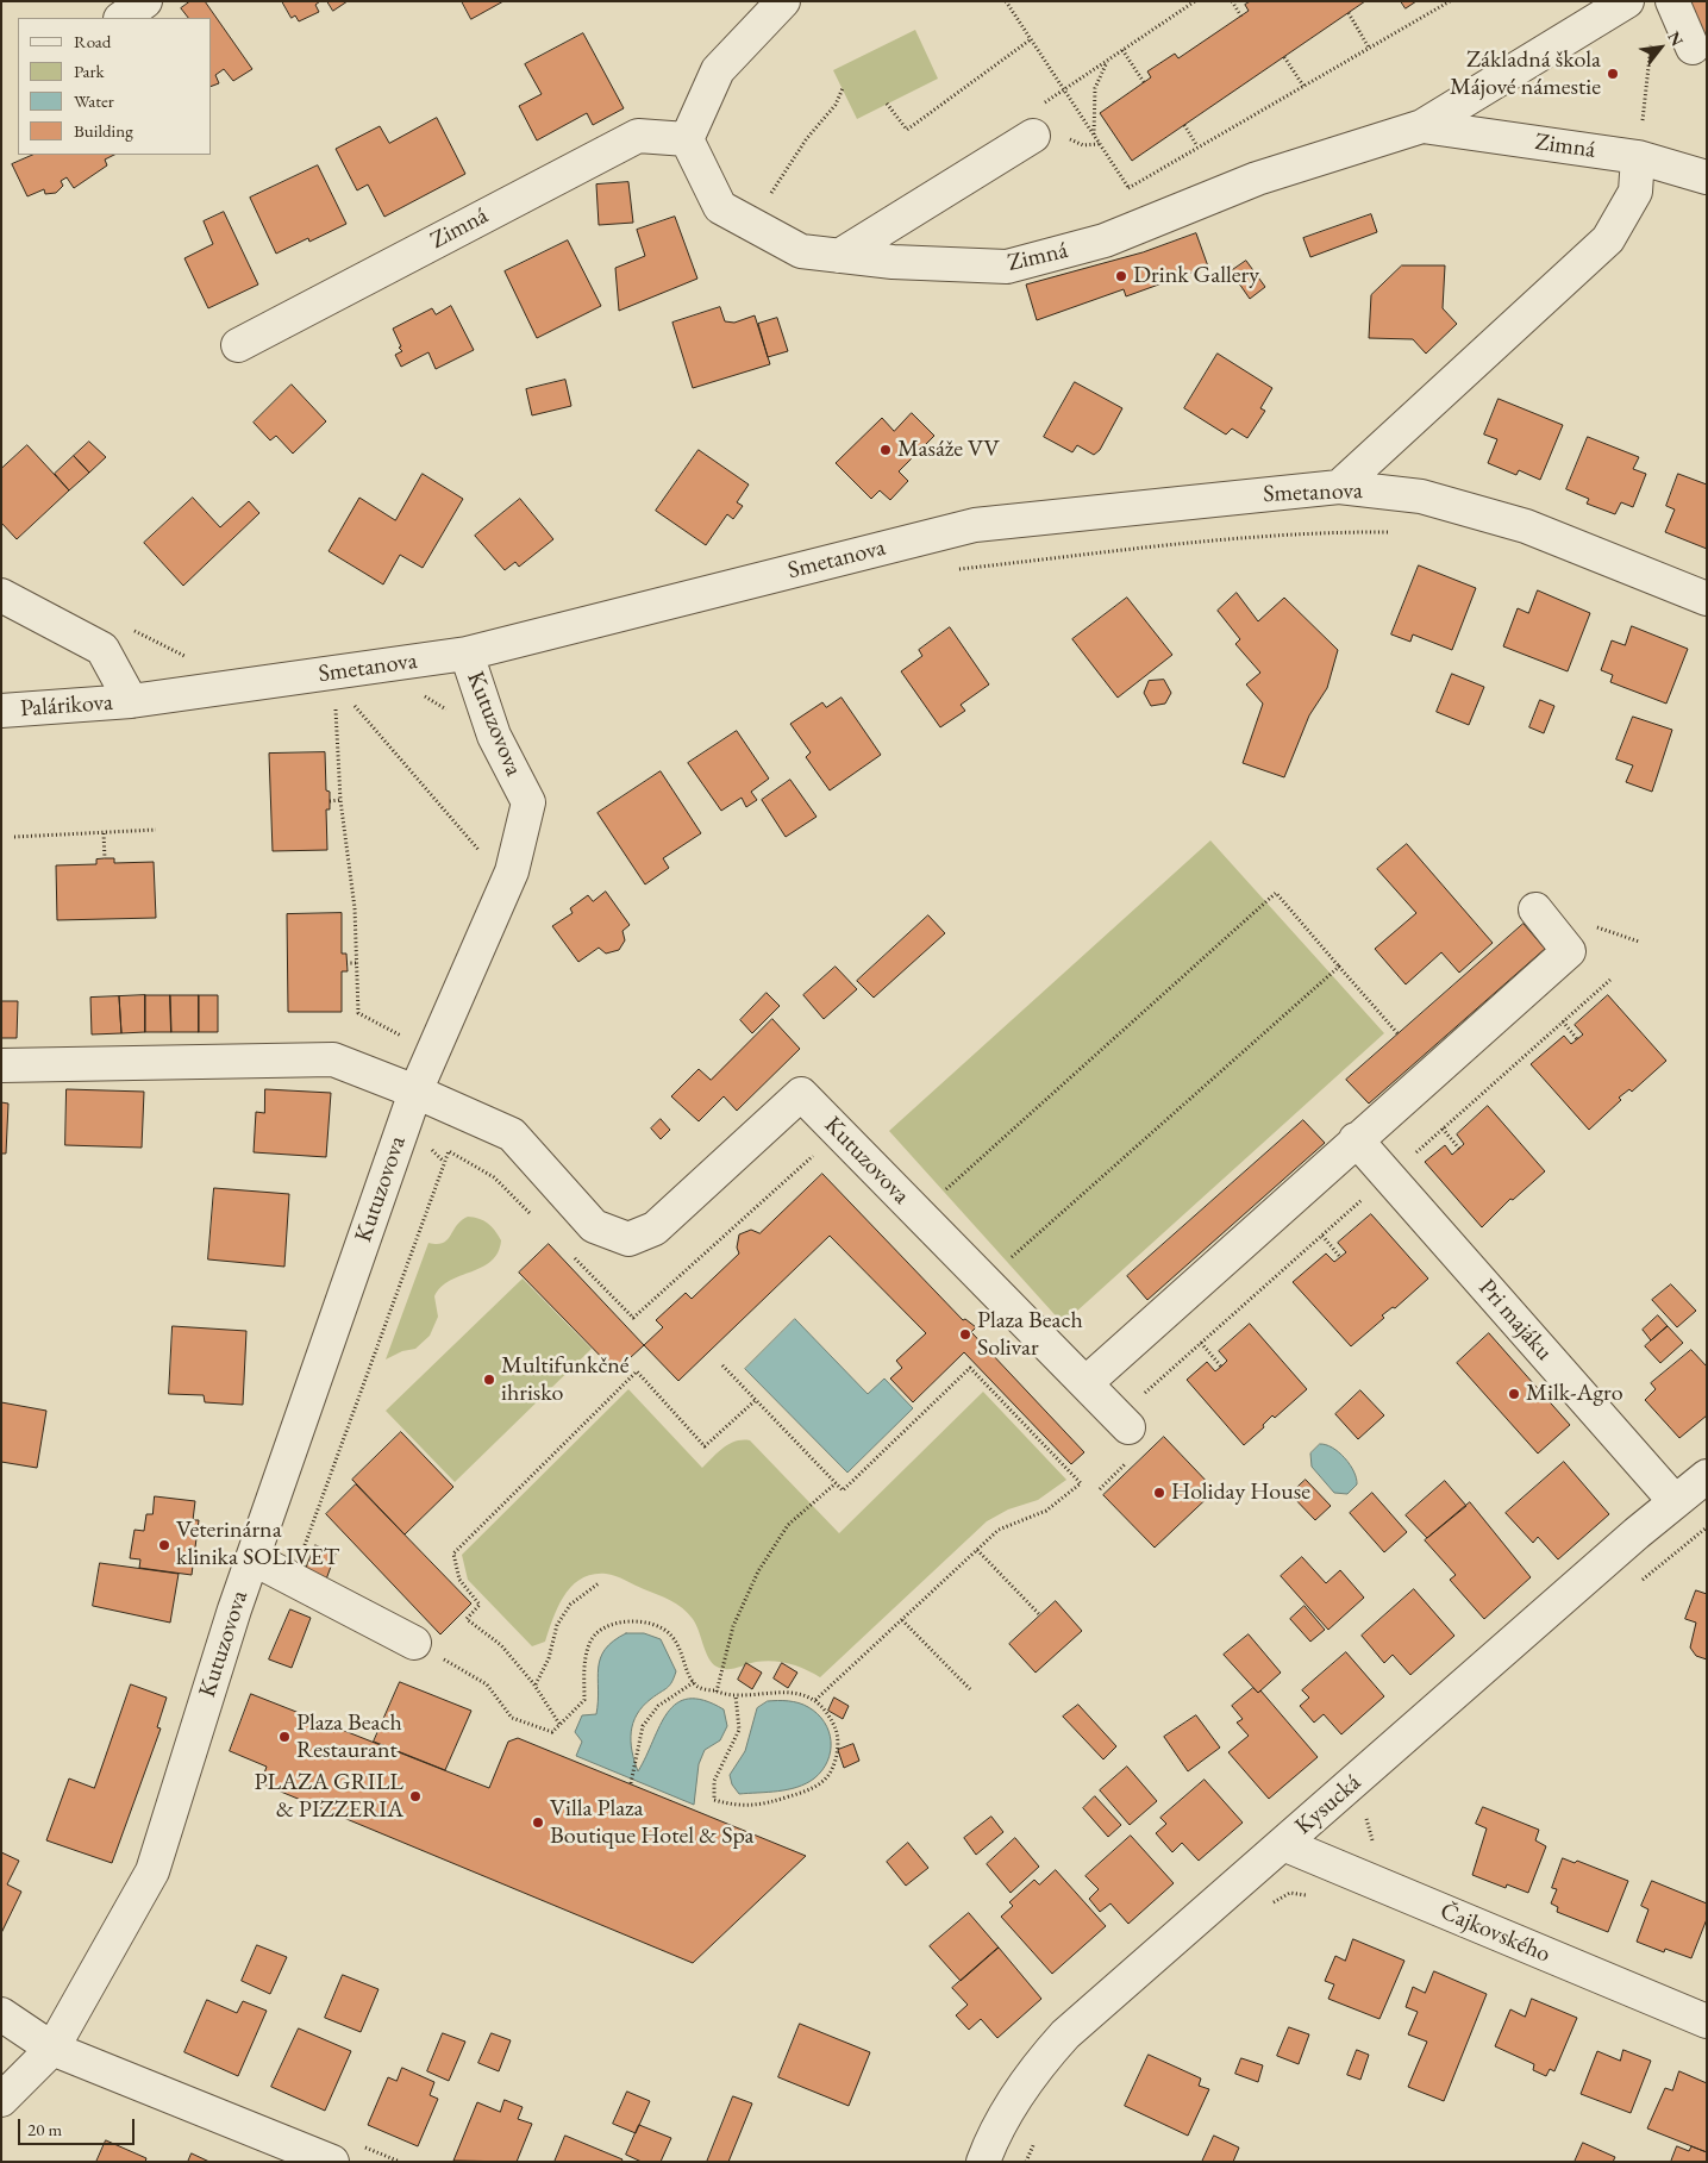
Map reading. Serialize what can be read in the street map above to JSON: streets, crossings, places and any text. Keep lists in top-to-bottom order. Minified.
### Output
{"streets":{"street":["Zimná","Smetanova","Palárikova","Kutuzovova","Pri majáku","Kysucká","Čajkovského"]},"crossings":[["Smetanova","Palárikova"],["Smetanova","Kutuzovova"],["Pri majáku","Kysucká"],["Kysucká","Čajkovského"]],"places":["Základná škola Májové námestie","Drink Gallery","Masáže VV","Plaza Beach Solivar","Multifunkčné ihrisko","Milk-Agro","Holiday House","Veterinárna klinika SOLIVET","Plaza Beach Restaurant","PLAZA GRILL & PIZZERIA","Villa Plaza Boutique Hotel & Spa"],"legend":["Road","Park","Water","Building"],"scale_bar":"20 m","north":"top right"}
